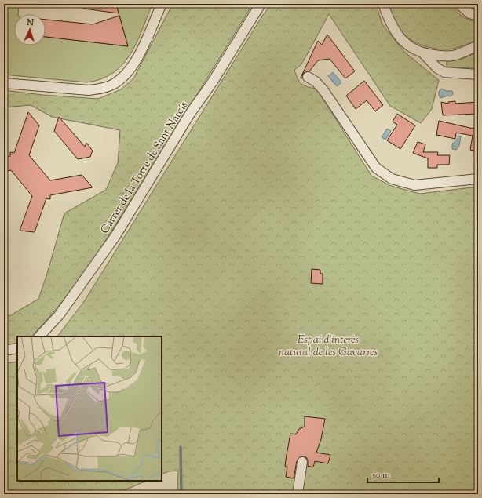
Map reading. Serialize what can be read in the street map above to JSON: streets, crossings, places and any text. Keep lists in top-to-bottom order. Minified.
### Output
{"streets":{"street":["Carrer de la Torre de Sant Narcís"]},"parks":["Espai d'interès natural de les Gavarres"],"scale_bar":"50 m","north":"top"}
